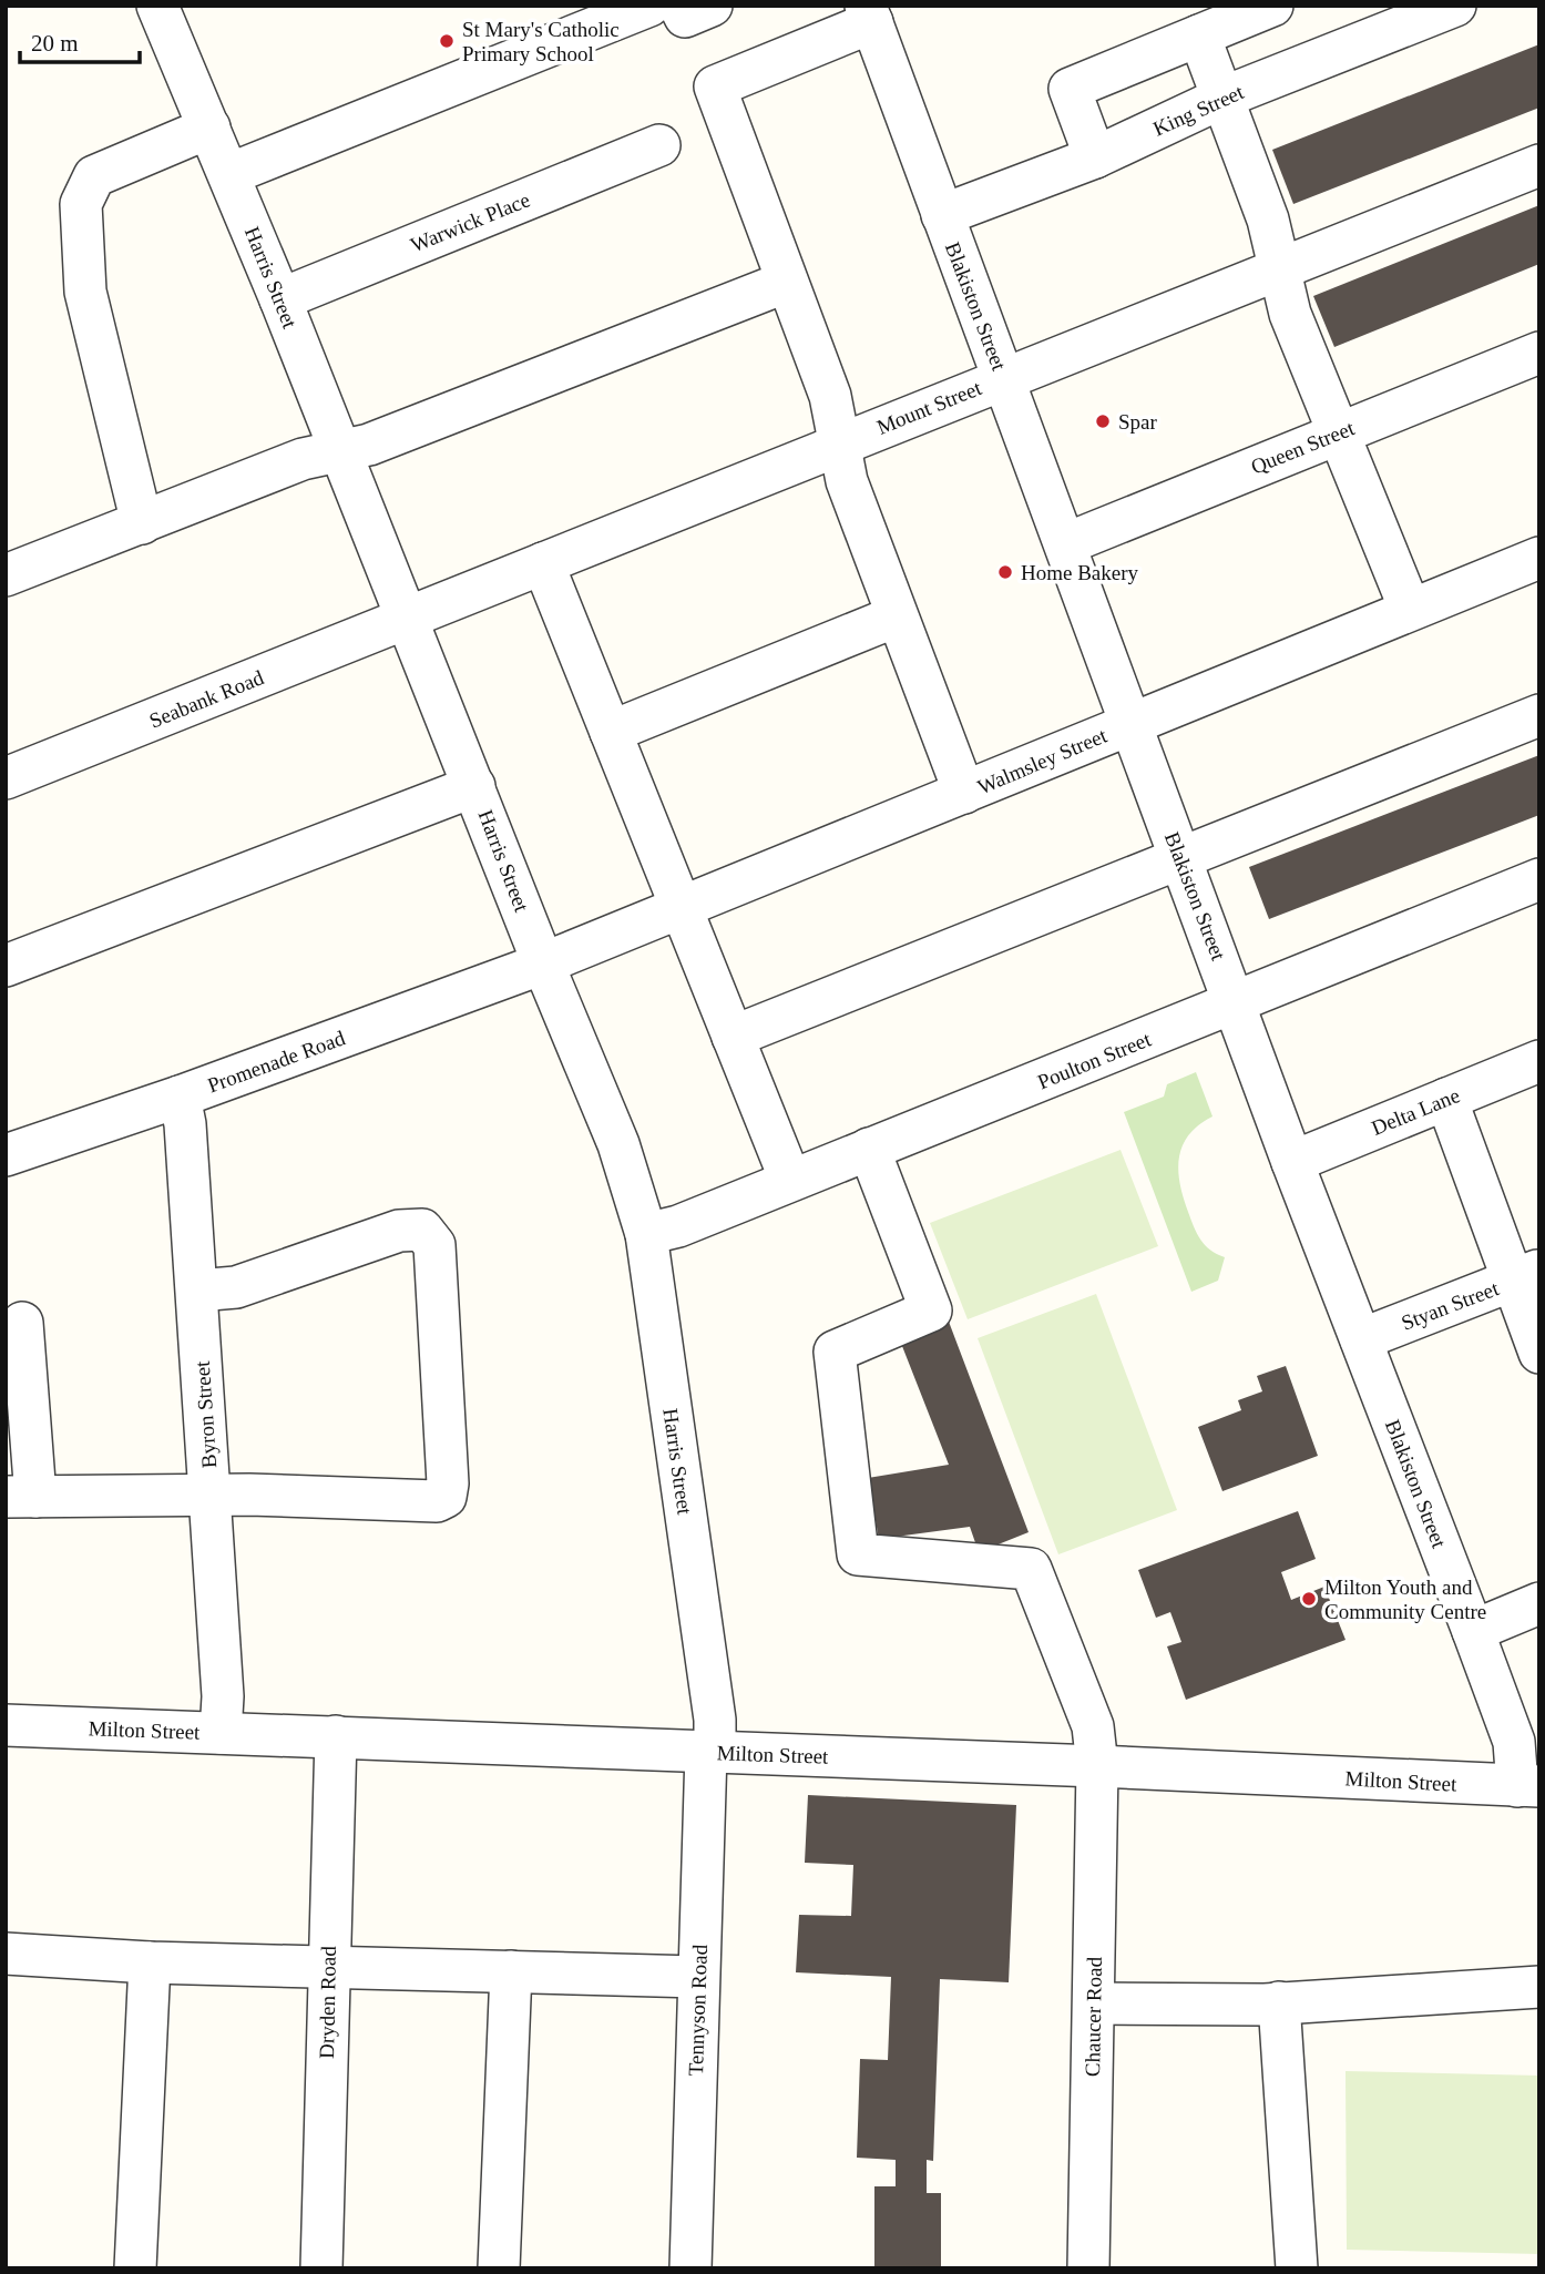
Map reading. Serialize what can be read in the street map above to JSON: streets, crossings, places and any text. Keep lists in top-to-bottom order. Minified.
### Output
{"streets":{"street":["King Street","Warwick Place","Harris Street","Blakiston Street","Mount Street","Queen Street","Seabank Road","Walmsley Street","Poulton Street","Promenade Road","Delta Lane","Styan Street","Byron Street","Milton Street","Dryden Road","Tennyson Road","Chaucer Road"]},"crossings":[["King Street","Blakiston Street"],["Warwick Place","Harris Street"],["Harris Street","Mount Street"],["Harris Street","Seabank Road"],["Harris Street","Walmsley Street"],["Harris Street","Poulton Street"],["Harris Street","Promenade Road"],["Harris Street","Milton Street"],["Harris Street","Tennyson Road"],["Blakiston Street","Mount Street"],["Blakiston Street","Queen Street"],["Blakiston Street","Walmsley Street"],["Blakiston Street","Poulton Street"],["Blakiston Street","Delta Lane"],["Blakiston Street","Styan Street"],["Blakiston Street","Milton Street"],["Mount Street","Seabank Road"],["Walmsley Street","Promenade Road"],["Poulton Street","Chaucer Road"],["Promenade Road","Byron Street"],["Byron Street","Milton Street"],["Milton Street","Dryden Road"],["Milton Street","Tennyson Road"],["Milton Street","Chaucer Road"]],"places":["St Mary's Catholic Primary School","Spar","Home Bakery","Milton Youth and Community Centre"],"scale_bar":"20 m"}
